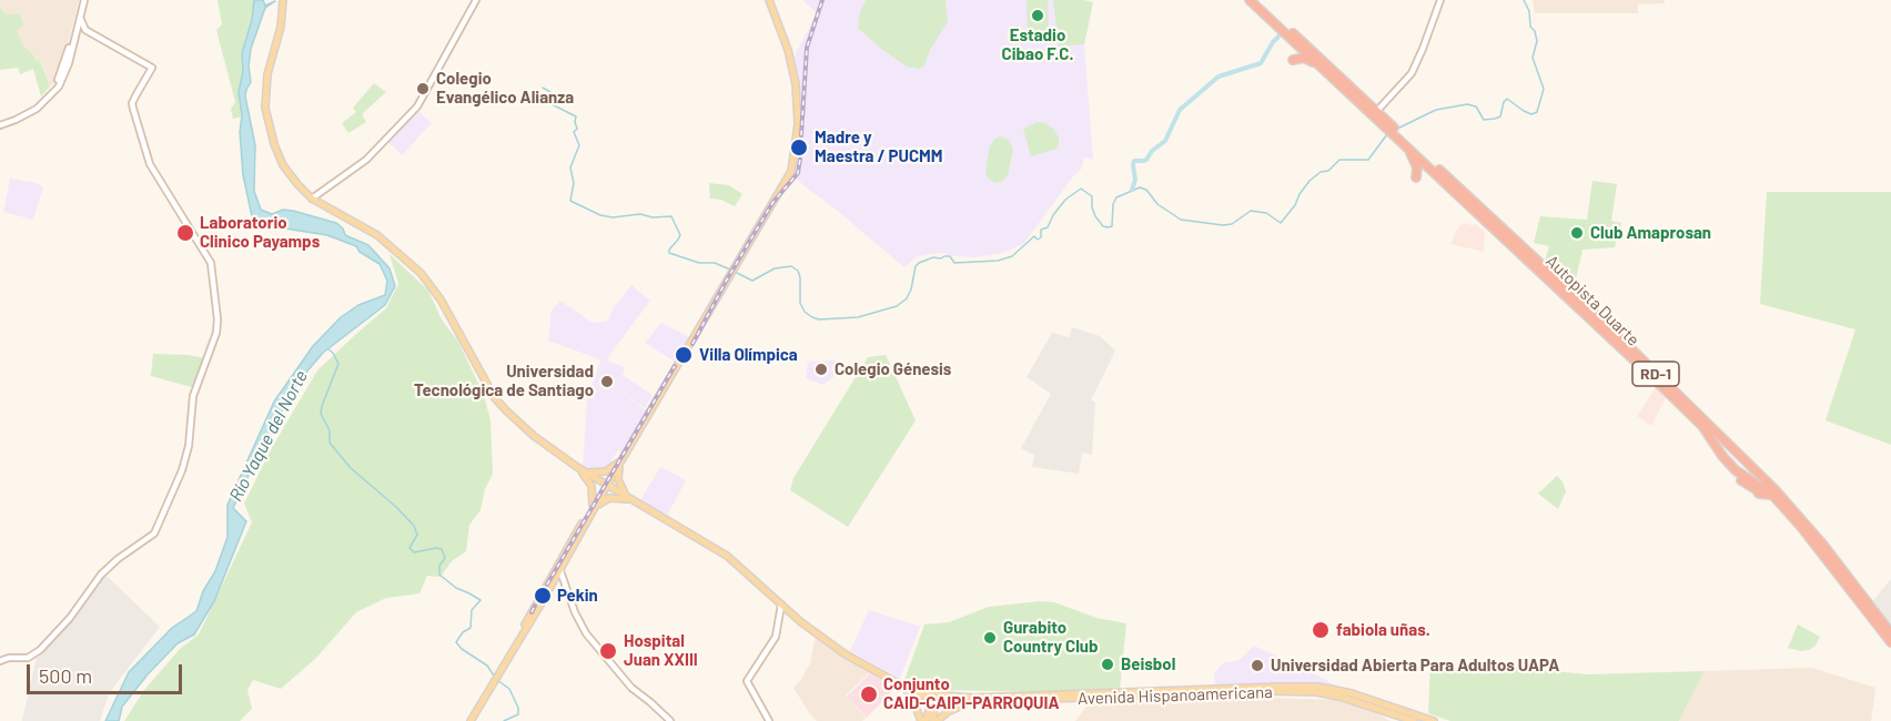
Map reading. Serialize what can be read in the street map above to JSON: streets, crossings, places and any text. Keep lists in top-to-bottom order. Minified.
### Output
{"streets":{"highway":["Autopista Duarte","RD-1"],"main road":["Avenida Hispanoamericana"]},"water":["Río Yaque del Norte"],"places":["Estadio Cibao F.C.","Colegio Evangélico Alianza","Madre y Maestra / PUCMM","Laboratorio Clinico Payamps","Club Amaprosan","Villa Olímpica","Colegio Génesis","Universidad Tecnológica de Santiago","Pekin","fabiola uñas.","Gurabito Country Club","Hospital Juan XXIII","Beisbol","Universidad Abierta Para Adultos UAPA","Conjunto CAID-CAIPI-PARROQUIA"],"scale_bar":"500 m"}
